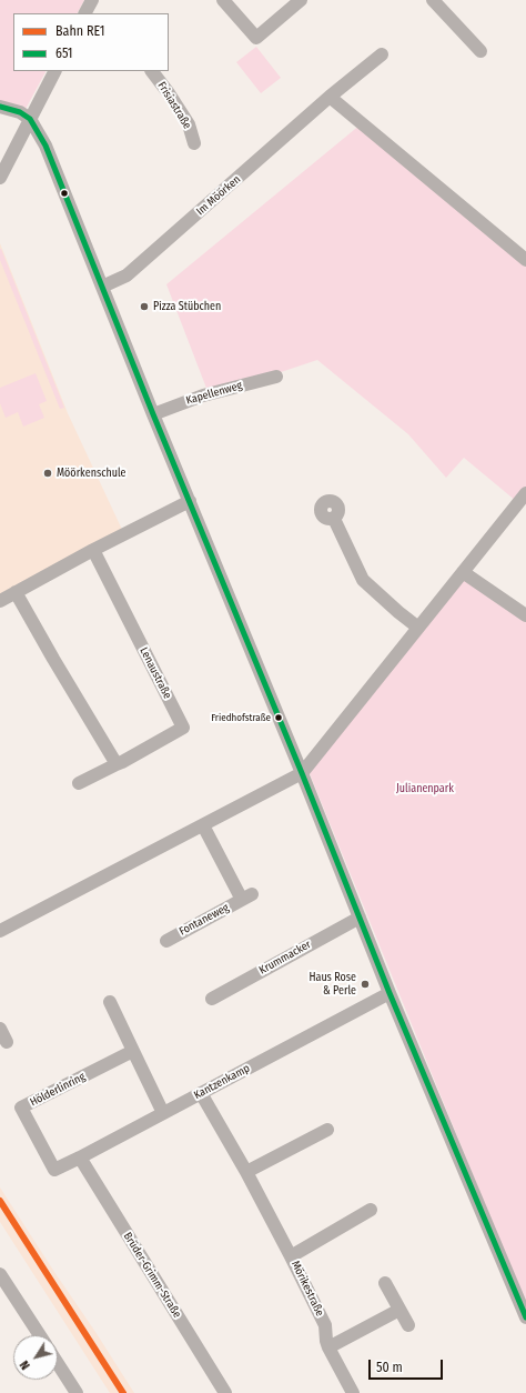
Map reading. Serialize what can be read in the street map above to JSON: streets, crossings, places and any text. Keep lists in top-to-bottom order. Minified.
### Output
{"streets":{"street":["Frisiastraße","Im Möörken","Kapellenweg","Lenaustraße","Fontaneweg","Krummacker","Kantzenkamp","Hölderlinring","Brüder-Grimm-Straße","Mörikestraße"]},"crossings":[["Kantzenkamp","Hölderlinring"],["Kantzenkamp","Brüder-Grimm-Straße"],["Kantzenkamp","Mörikestraße"]],"parks":["Julianenpark"],"places":["Pizza Stübchen","Möörkenschule","Friedhofstraße","Haus Rose & Perle"],"lines":["transit line 651","rail line RE1"],"legend":["Bahn RE1","651"],"scale_bar":"50 m","north":"bottom left"}
